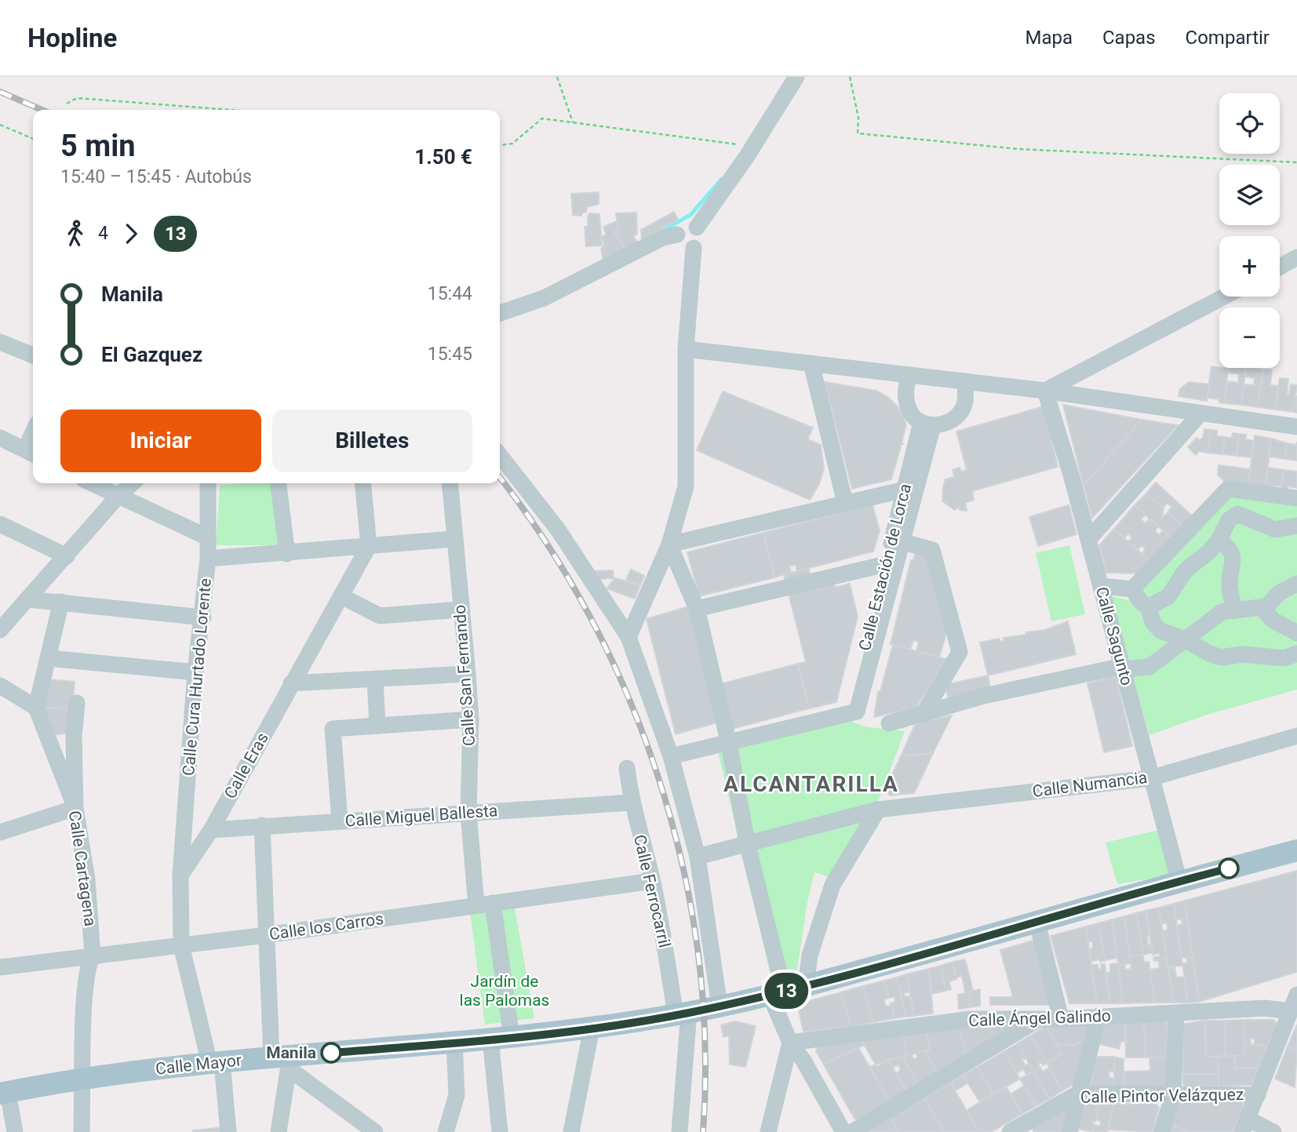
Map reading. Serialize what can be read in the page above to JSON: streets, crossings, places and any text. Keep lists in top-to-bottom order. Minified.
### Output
{"streets":{"main road":["Calle Mayor"],"street":["Calle Estación de Lorca","Calle Sagunto","Calle San Fernando","Calle Cura Hurtado Lorente","Calle Eras","Calle Numancia","Calle Miguel Ballesta","Calle Cartagena","Calle Ferrocarril","Calle los Carros","Calle Ángel Galindo","Calle Pintor Velázquez"]},"crossings":[["Calle Sagunto","Calle Numancia"],["Calle Sagunto","Calle Mayor"],["Calle San Fernando","Calle Miguel Ballesta"],["Calle San Fernando","Calle los Carros"],["Calle San Fernando","Calle Mayor"],["Calle Cura Hurtado Lorente","Calle Eras"],["Calle Eras","Calle Miguel Ballesta"],["Calle Miguel Ballesta","Calle Ferrocarril"],["Calle Cartagena","Calle los Carros"],["Calle Cartagena","Calle Mayor"],["Calle Ferrocarril","Calle los Carros"],["Calle Ferrocarril","Calle Mayor"]],"districts":["ALCANTARILLA"],"parks":["Jardín de las Palomas"],"places":["Manila"],"lines":["bus line 13"],"page":{"header":"Hopline","nav":["Mapa","Capas","Compartir"],"on_map":"13","map_buttons":["+","−"],"heading":["5 min","15:40 – 15:45 · Autobús","1.50 €"],"legs":["4","13"],"list":[{"name":"Manila","value":"15:44"},{"name":"El Gazquez","value":"15:45"}],"buttons":["Iniciar","Billetes"]}}
